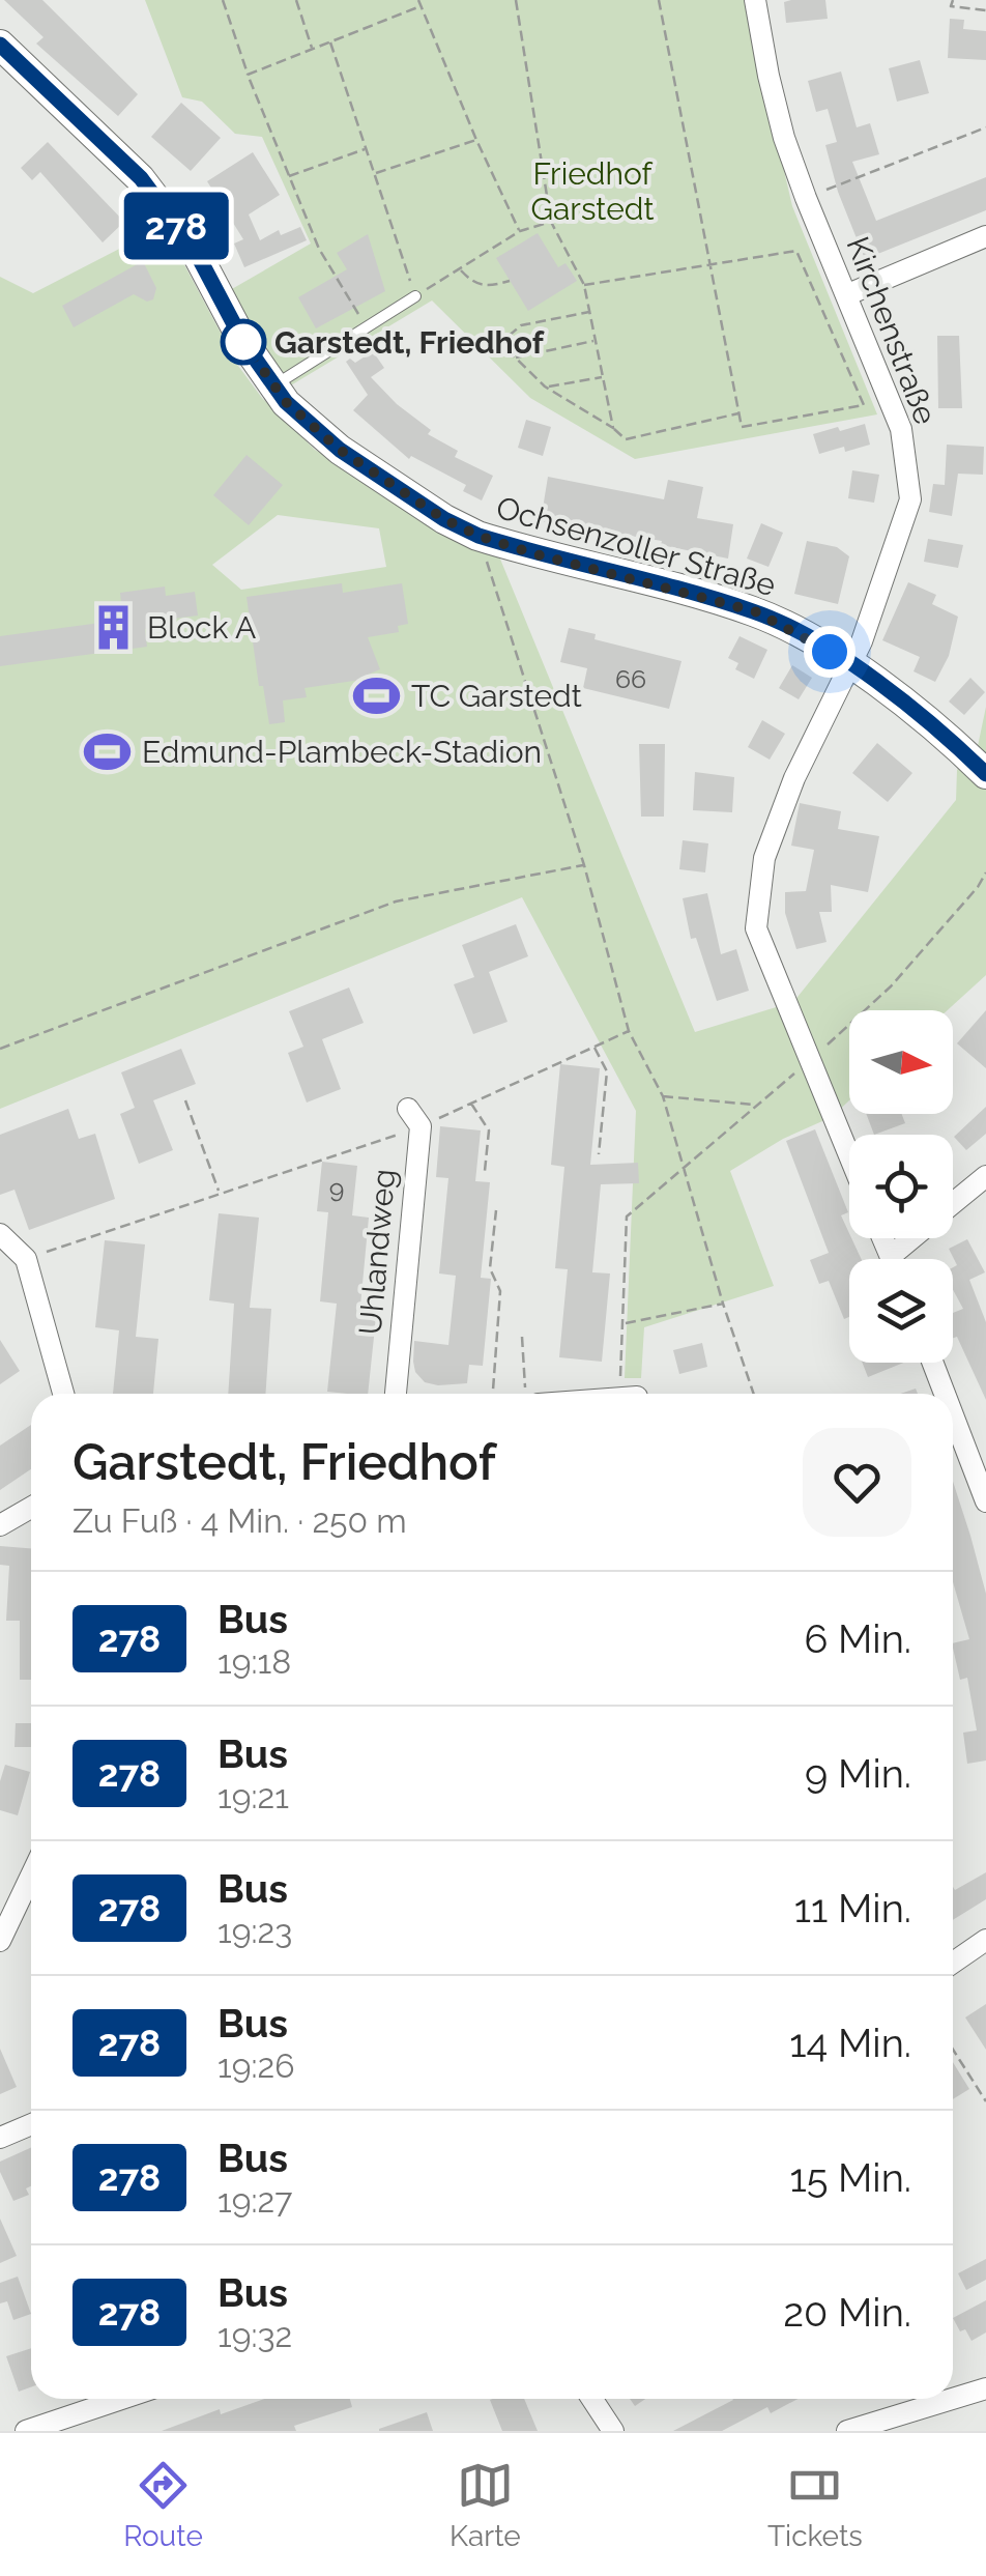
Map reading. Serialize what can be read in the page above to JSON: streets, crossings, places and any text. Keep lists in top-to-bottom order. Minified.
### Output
{"streets":{"street":["Kirchenstraße","Ochsenzoller Straße","Uhlandweg"]},"crossings":[["Kirchenstraße","Ochsenzoller Straße"]],"parks":["Friedhof Garstedt"],"places":{"other":["Garstedt, Friedhof"],"building":["Block A"],"sports":["TC Garstedt","Edmund-Plambeck-Stadion"]},"lines":["bus line 278"],"house_numbers":["66","9"],"north":"right","page":{"on_map":"278","heading":["Garstedt, Friedhof","Zu Fuß · 4 Min. · 250 m"],"list":[{"mark":"278","name":"Bus","note":"19:18","value":"6 Min."},{"mark":"278","name":"Bus","note":"19:21","value":"9 Min."},{"mark":"278","name":"Bus","note":"19:23","value":"11 Min."},{"mark":"278","name":"Bus","note":"19:26","value":"14 Min."},{"mark":"278","name":"Bus","note":"19:27","value":"15 Min."},{"mark":"278","name":"Bus","note":"19:32","value":"20 Min."}],"tabs":["Route","Karte","Tickets"]}}
